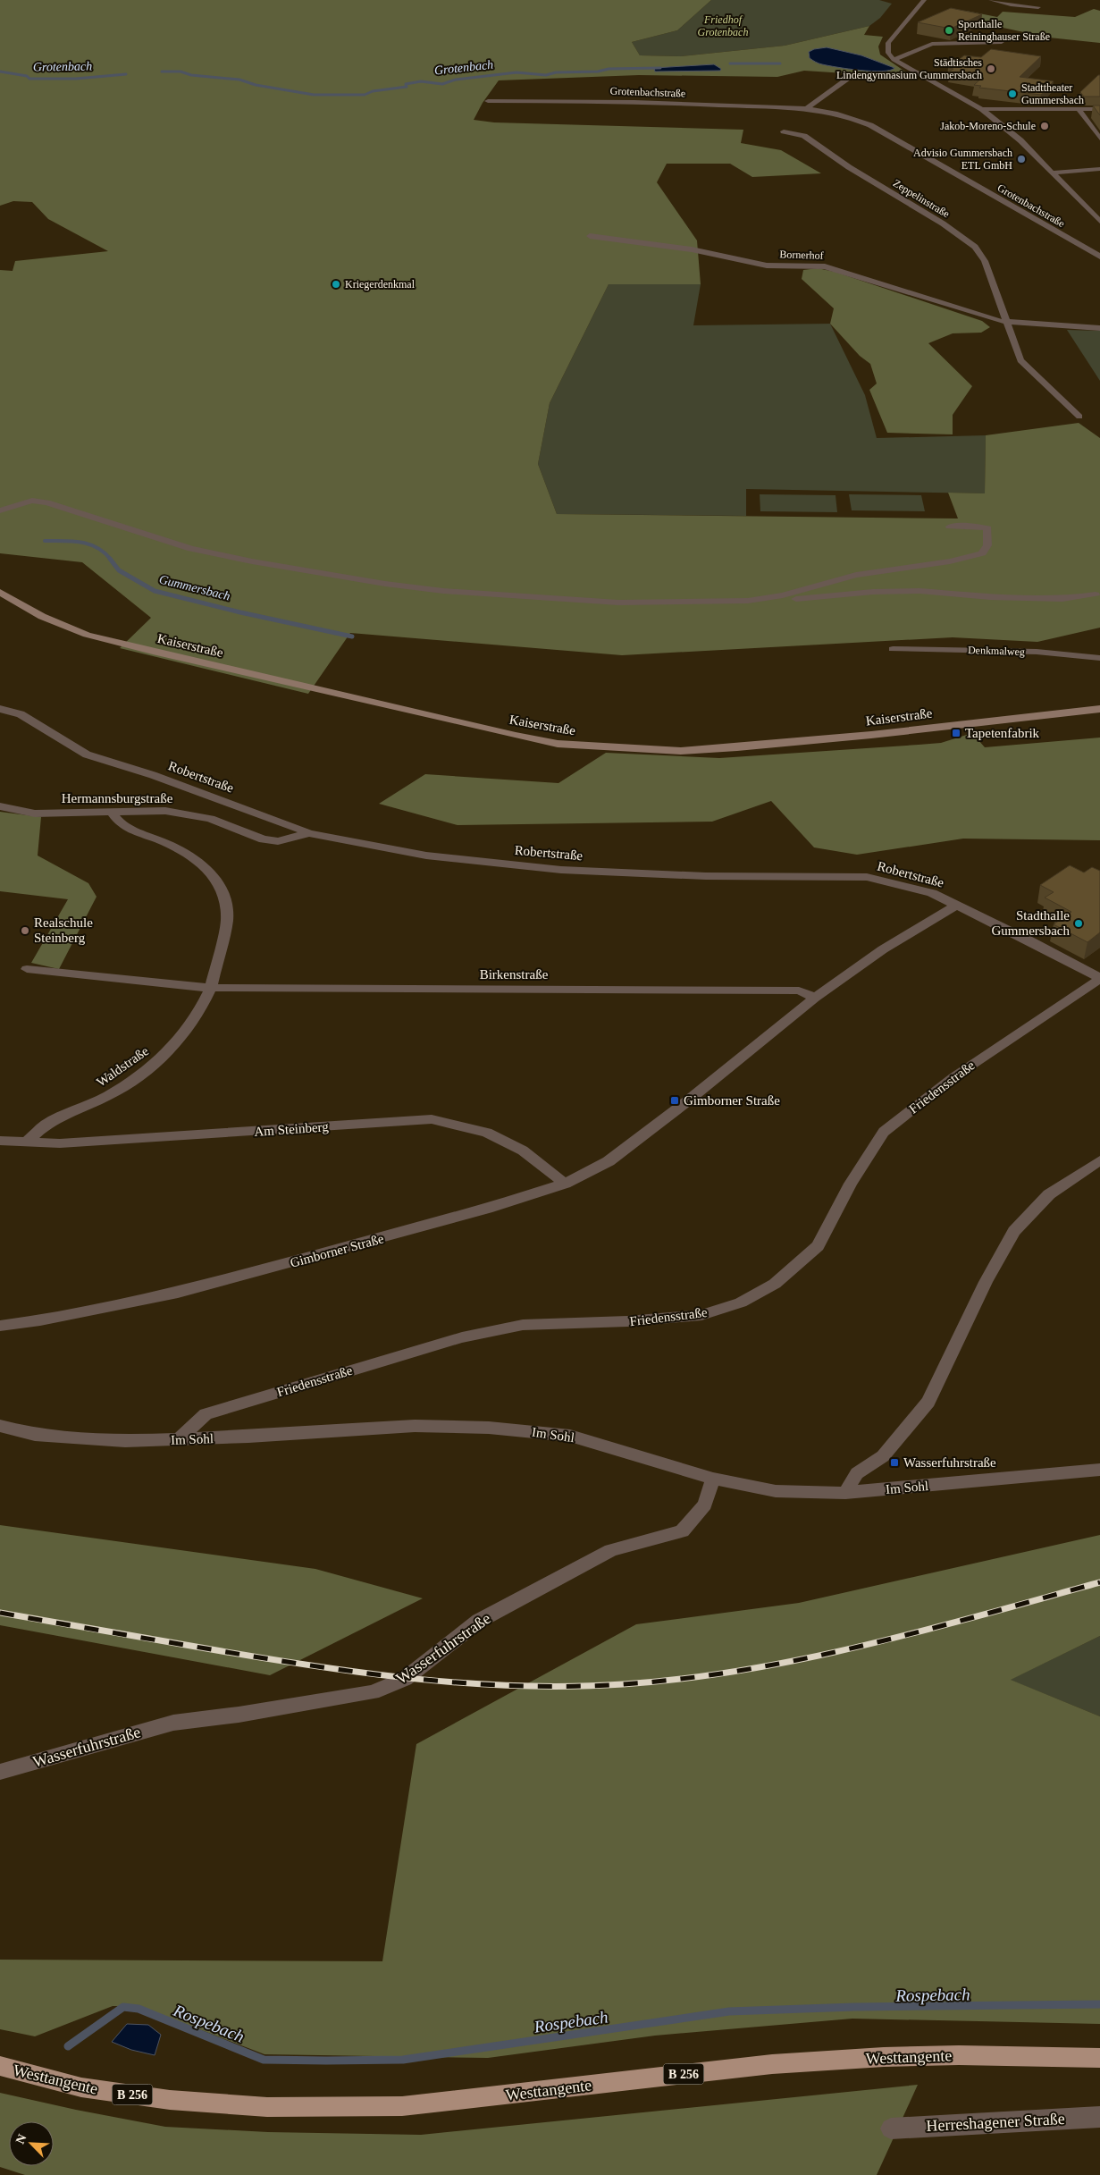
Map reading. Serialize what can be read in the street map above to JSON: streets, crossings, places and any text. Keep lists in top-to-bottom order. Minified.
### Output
{"streets":{"main road":["Westtangente","B 256"],"street":["Grotenbachstraße","Zeppelinstraße","Bornerhof","Kaiserstraße","Denkmalweg","Robertstraße","Hermannsburgstraße","Birkenstraße","Waldstraße","Friedensstraße","Am Steinberg","Gimborner Straße","Im Sohl","Wasserfuhrstraße","Herreshagener Straße"]},"crossings":[["Zeppelinstraße","Bornerhof"],["Robertstraße","Hermannsburgstraße"],["Robertstraße","Friedensstraße"],["Robertstraße","Gimborner Straße"],["Hermannsburgstraße","Waldstraße"],["Birkenstraße","Waldstraße"],["Birkenstraße","Gimborner Straße"],["Waldstraße","Am Steinberg"],["Friedensstraße","Im Sohl"],["Am Steinberg","Gimborner Straße"],["Im Sohl","Wasserfuhrstraße"]],"water":["Grotenbach","Gummersbach","Rospebach"],"parks":["Friedhof Grotenbach"],"places":{"other":["Sporthalle Reininghauser Straße","Städtisches Lindengymnasium Gummersbach","Stadttheater Gummersbach","Jakob-Moreno-Schule","Advisio Gummersbach ETL GmbH","Kriegerdenkmal","Stadthalle Gummersbach","Realschule Steinberg"],"transit":["Tapetenfabrik","Gimborner Straße","Wasserfuhrstraße"]},"north":"top left"}
